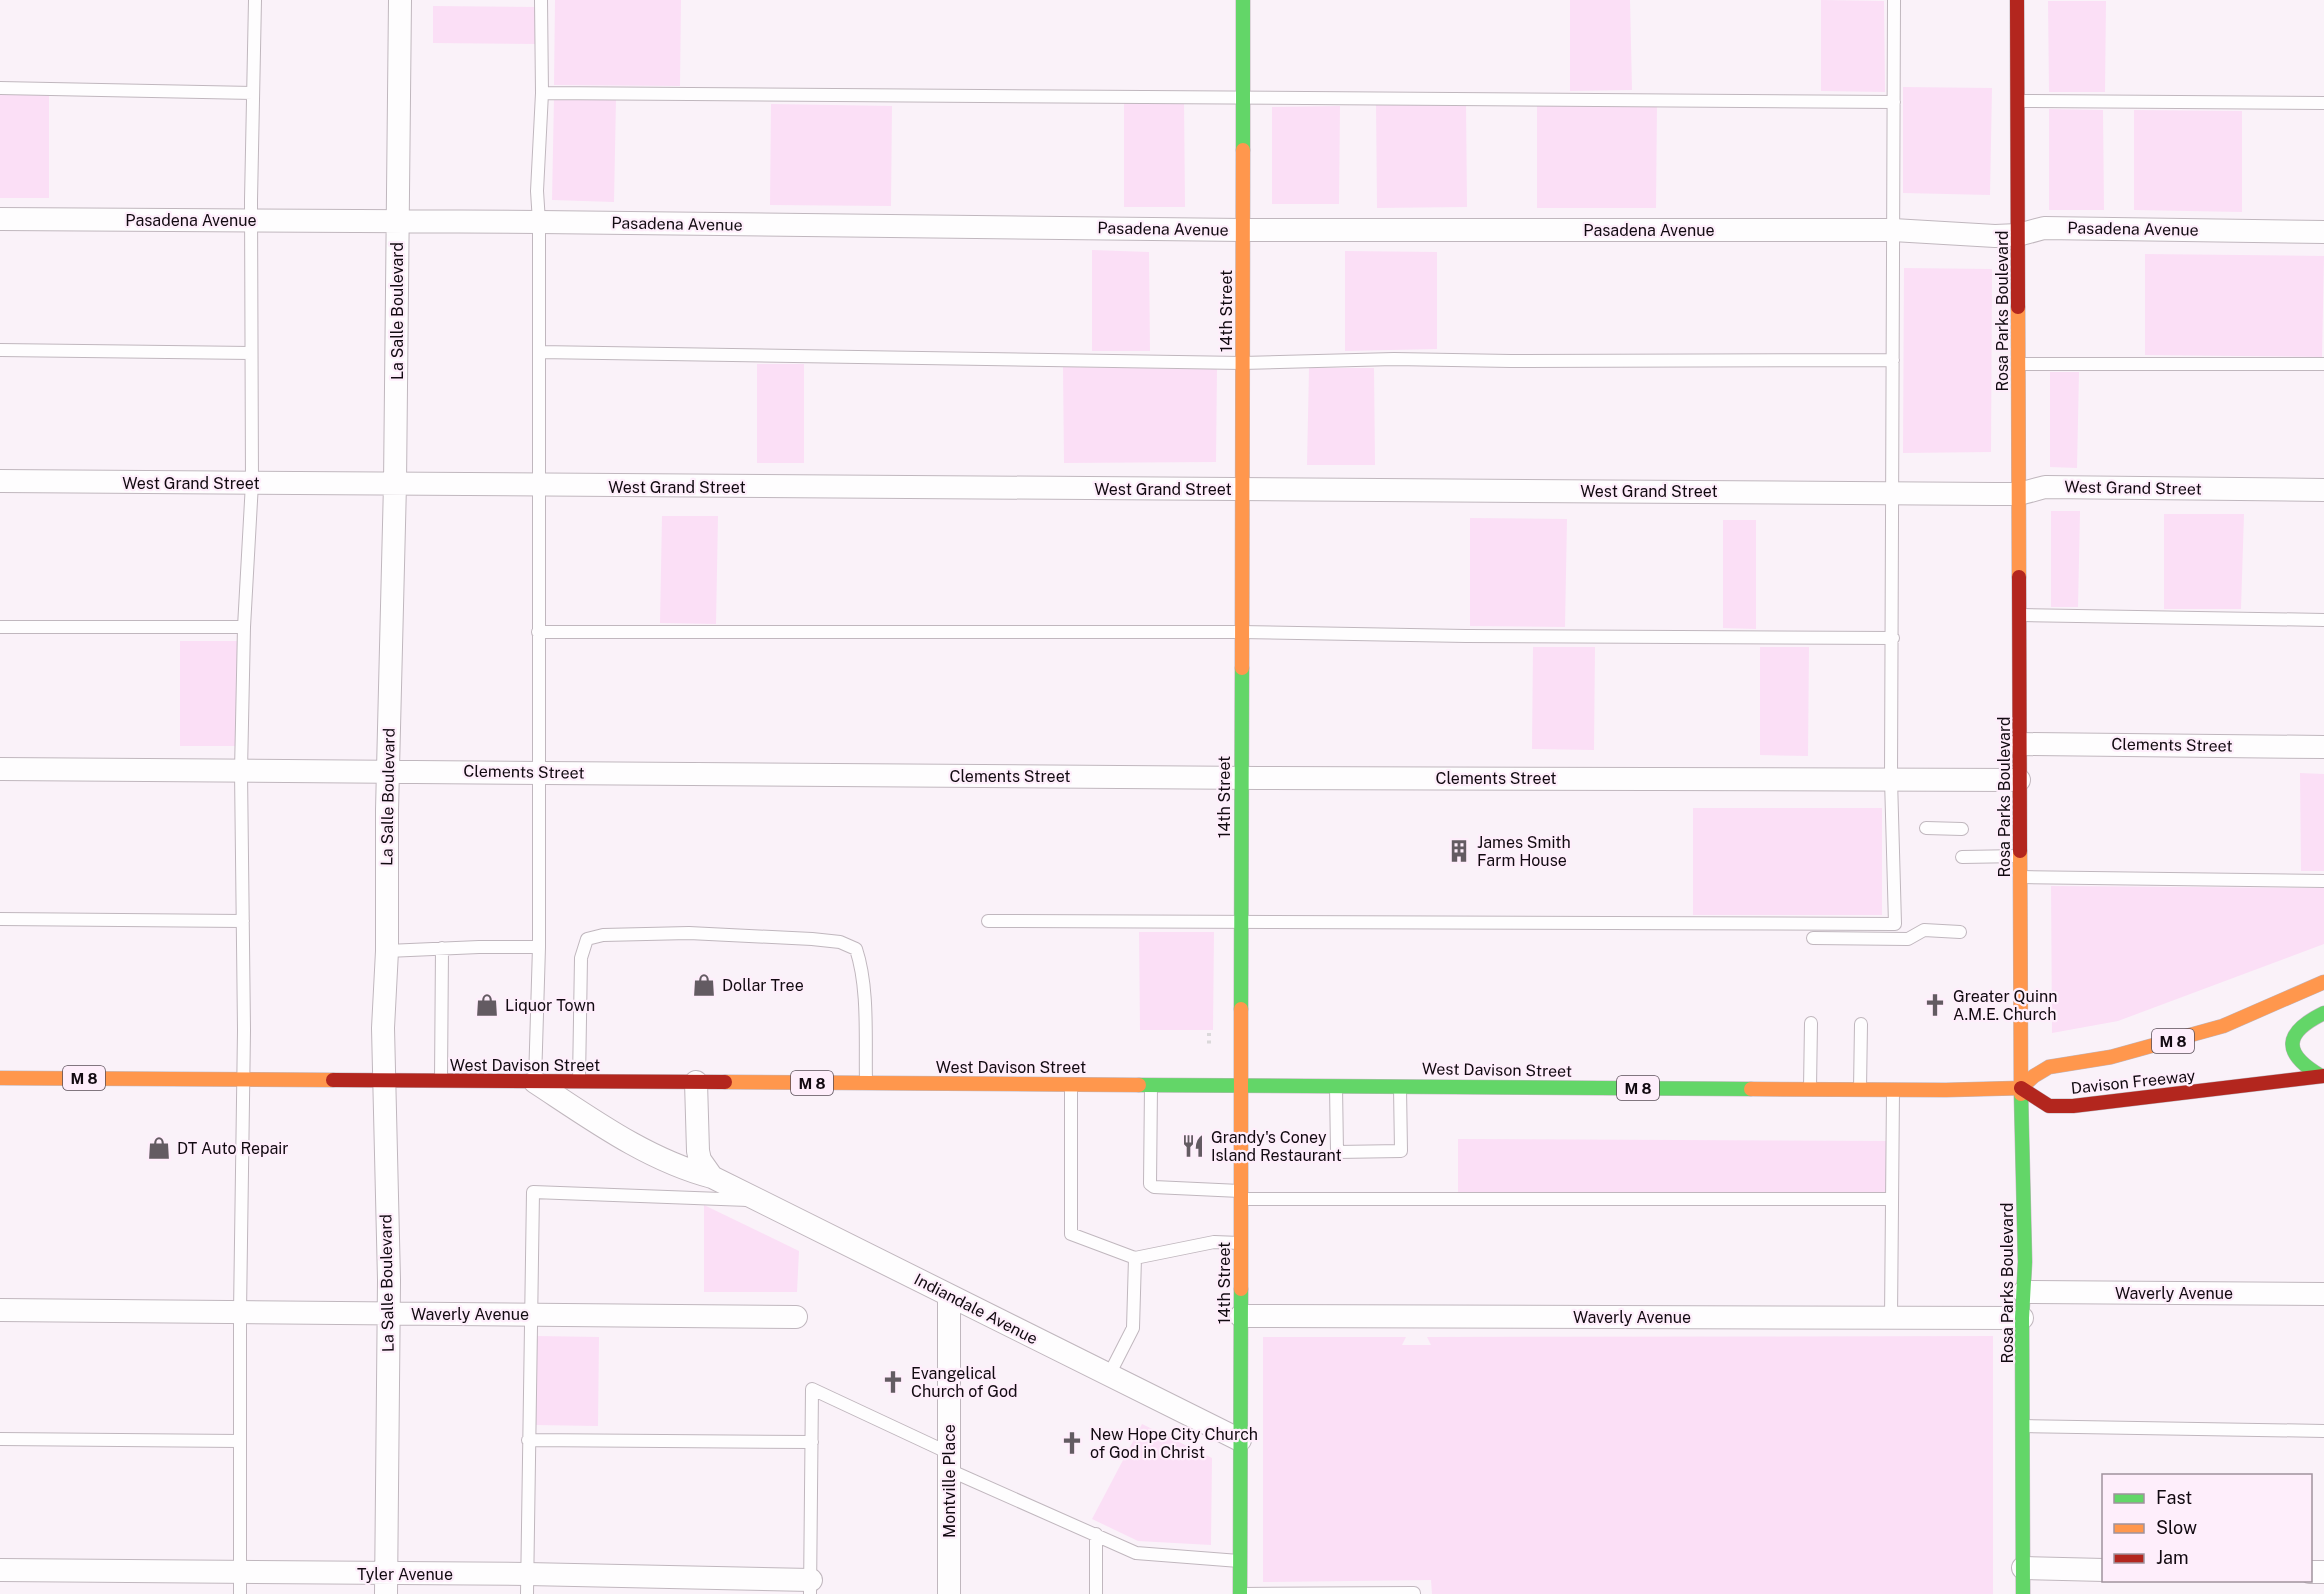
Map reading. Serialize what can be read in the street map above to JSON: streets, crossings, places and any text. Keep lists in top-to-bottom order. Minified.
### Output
{"streets":{"main road":["14th Street","Rosa Parks Boulevard","M 8","West Davison Street","Davison Freeway"],"street":["Pasadena Avenue","La Salle Boulevard","West Grand Street","Clements Street","Waverly Avenue","Indiandale Avenue","Montville Place","Tyler Avenue"]},"crossings":[["Pasadena Avenue","La Salle Boulevard"],["Pasadena Avenue","14th Street"],["Pasadena Avenue","Rosa Parks Boulevard"],["La Salle Boulevard","West Grand Street"],["La Salle Boulevard","Clements Street"],["La Salle Boulevard","West Davison Street"],["La Salle Boulevard","Waverly Avenue"],["La Salle Boulevard","Tyler Avenue"],["14th Street","West Grand Street"],["14th Street","Clements Street"],["14th Street","West Davison Street"],["14th Street","Waverly Avenue"],["14th Street","Indiandale Avenue"],["Rosa Parks Boulevard","West Grand Street"],["Rosa Parks Boulevard","Clements Street"],["Rosa Parks Boulevard","West Davison Street"],["Rosa Parks Boulevard","Davison Freeway"],["Rosa Parks Boulevard","Waverly Avenue"],["West Davison Street","Davison Freeway"],["West Davison Street","Indiandale Avenue"],["Indiandale Avenue","Montville Place"]],"places":{"building":["James Smith Farm House"],"shop":["Dollar Tree","Liquor Town","DT Auto Repair"],"church":["Greater Quinn A.M.E. Church","Evangelical Church of God","New Hope City Church of God in Christ"],"restaurant":["Grandy's Coney Island Restaurant"]},"legend":["Fast","Slow","Jam"]}
